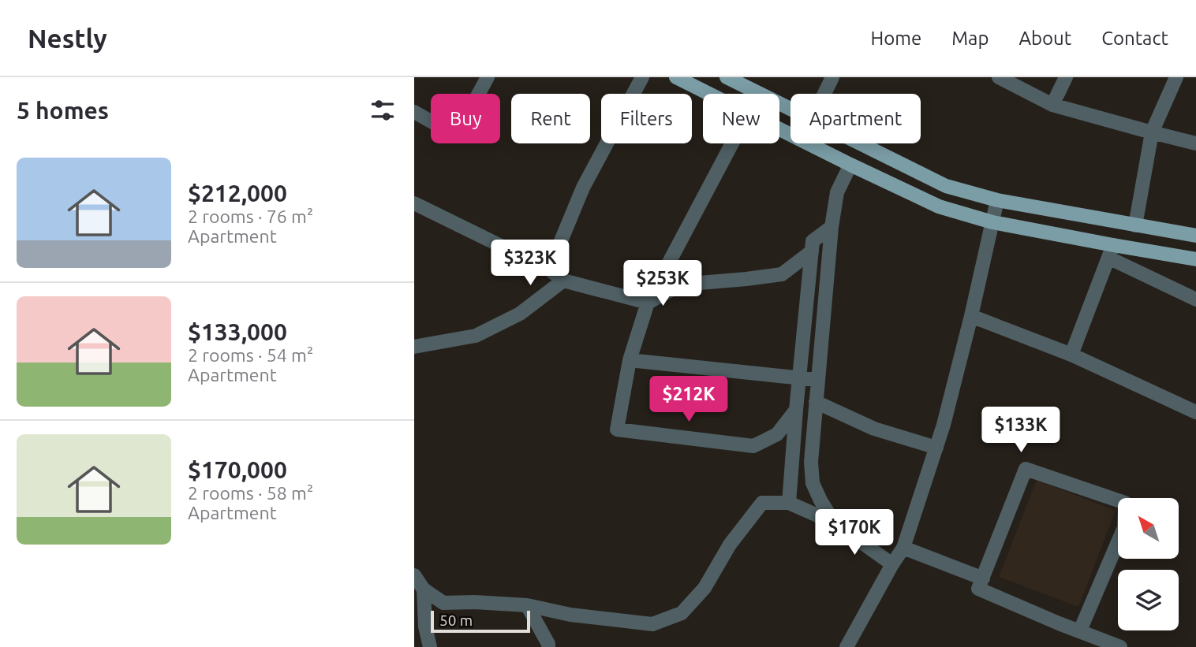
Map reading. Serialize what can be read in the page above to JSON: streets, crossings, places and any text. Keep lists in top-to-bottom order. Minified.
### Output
{"scale_bar":"50 m","north":"top left","page":{"header":"Nestly","nav":["Home","Map","About","Contact"],"heading":"5 homes","chip":["Buy","Rent","Filters","New","Apartment"],"list":[{"name":"$212,000","note":"2 rooms · 76 m² · Apartment"},{"name":"$133,000","note":"2 rooms · 54 m² · Apartment"},{"name":"$170,000","note":"2 rooms · 58 m² · Apartment"}],"price":["$323K","$253K","$212K","$133K","$170K"],"scale":"50 m"}}
